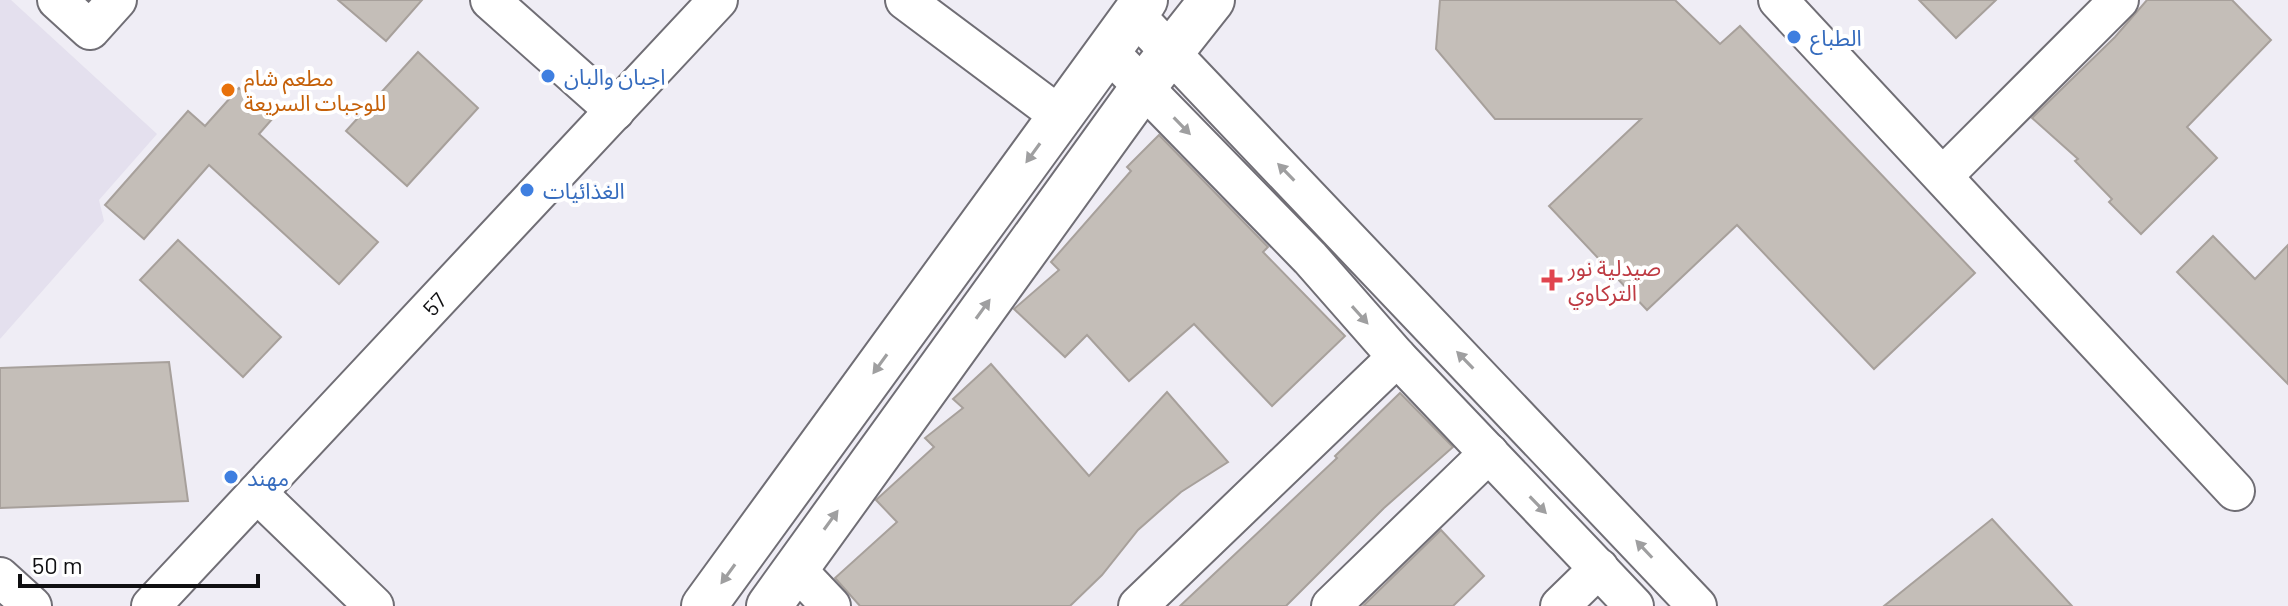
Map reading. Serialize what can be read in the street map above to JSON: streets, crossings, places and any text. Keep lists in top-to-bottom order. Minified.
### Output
{"streets":{"street":["57"]},"places":{"other":["الطباع","اجبان والبان","مطعم شام للوجبات السريعة","الغذائيات","مهند"],"health":["صيدلية نور التركاوي"]},"scale_bar":"50 m"}
